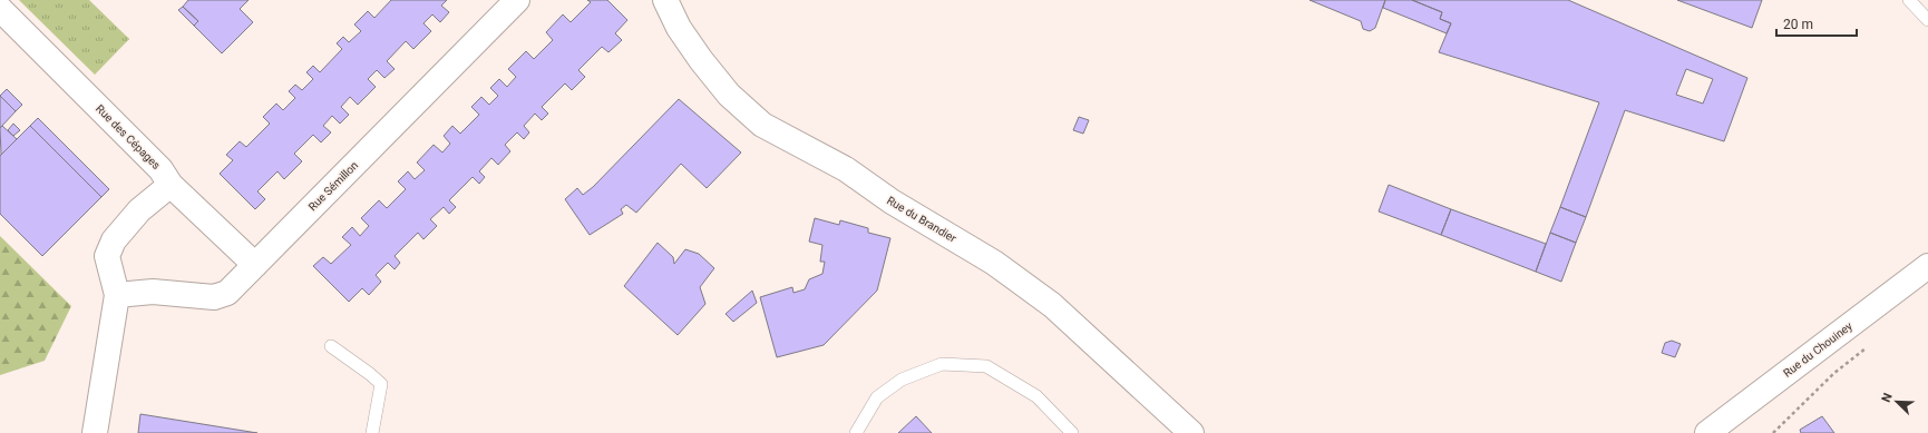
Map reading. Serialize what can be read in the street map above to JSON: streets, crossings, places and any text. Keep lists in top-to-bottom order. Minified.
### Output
{"streets":{"street":["Rue des Cépages","Rue Sémillon","Rue du Brandier","Rue du Chouiney"]},"crossings":[["Rue des Cépages","Rue Sémillon"]],"scale_bar":"20 m","north":"top left"}
